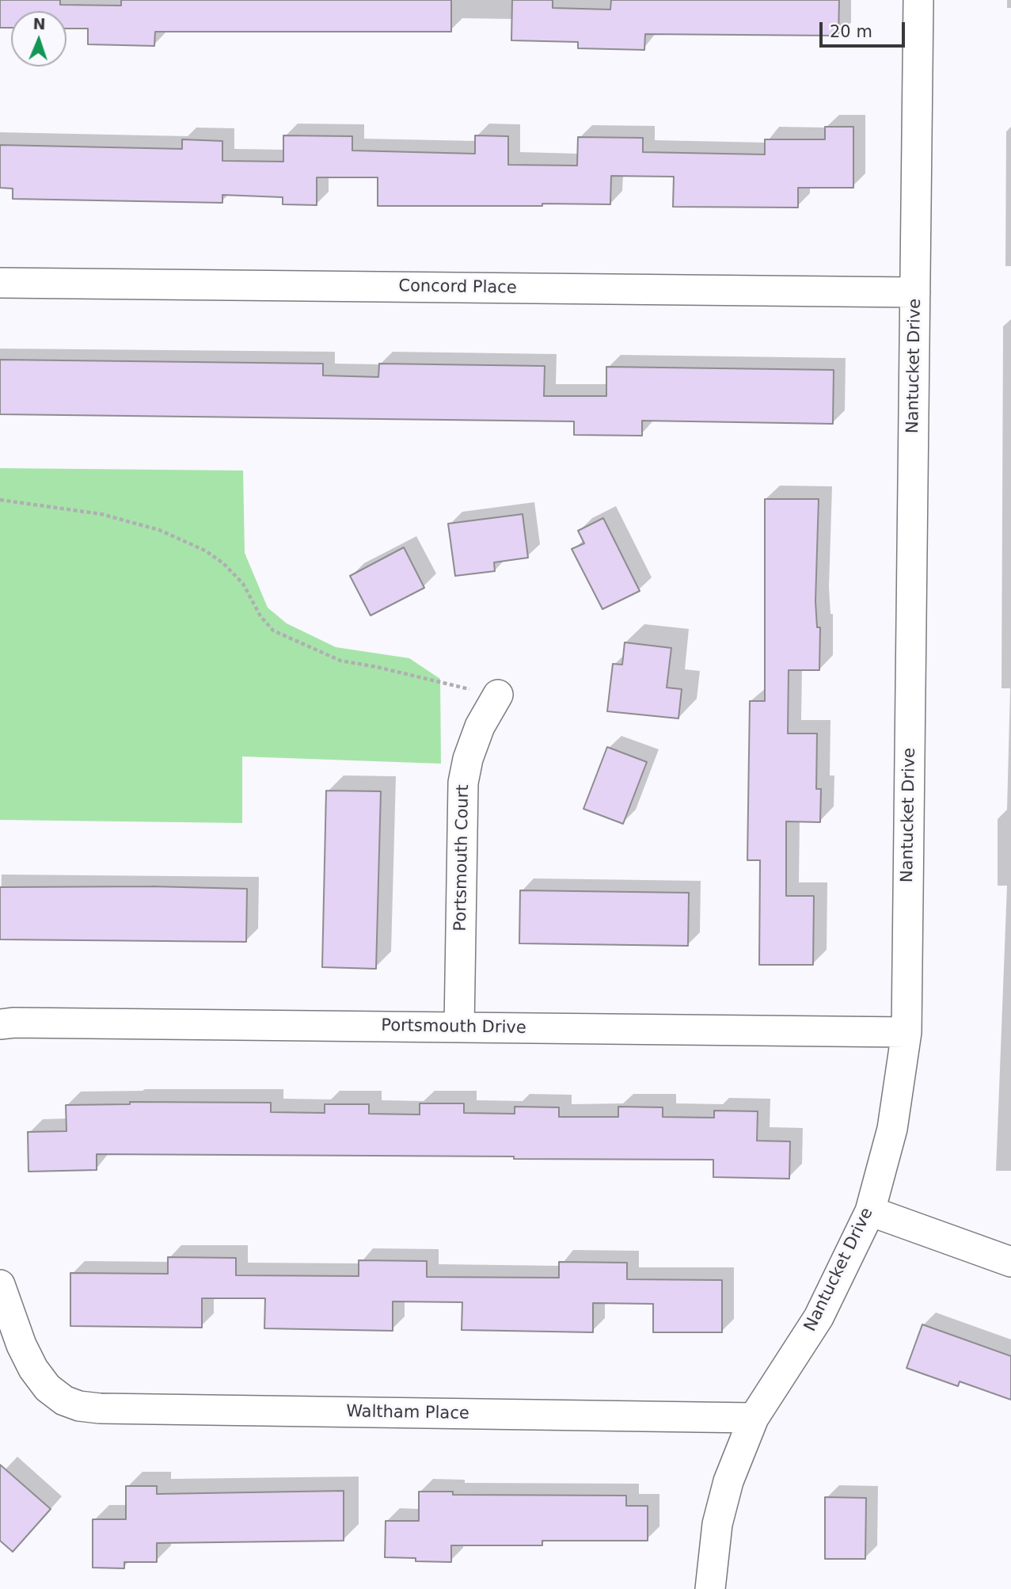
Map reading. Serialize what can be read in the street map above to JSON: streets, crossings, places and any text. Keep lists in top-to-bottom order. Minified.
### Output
{"streets":{"street":["Concord Place","Nantucket Drive","Portsmouth Court","Portsmouth Drive","Waltham Place"]},"crossings":[["Concord Place","Nantucket Drive"],["Nantucket Drive","Portsmouth Drive"],["Nantucket Drive","Waltham Place"],["Portsmouth Court","Portsmouth Drive"]],"scale_bar":"20 m","north":"top"}
